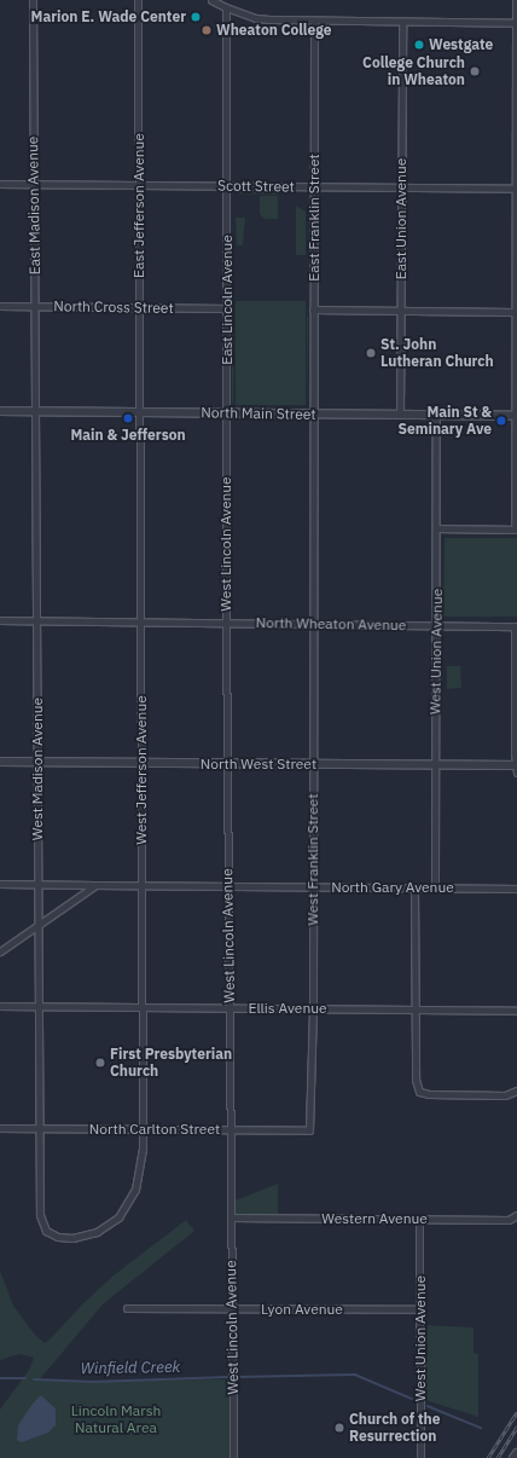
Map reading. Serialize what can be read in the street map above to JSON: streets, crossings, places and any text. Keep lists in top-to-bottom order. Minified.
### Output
{"streets":{"street":["Scott Street","East Madison Avenue","East Jefferson Avenue","East Franklin Street","East Union Avenue","East Lincoln Avenue","North Cross Street","North Main Street","West Lincoln Avenue","North Wheaton Avenue","West Union Avenue","North West Street","West Madison Avenue","West Jefferson Avenue","West Franklin Street","North Gary Avenue","Ellis Avenue","North Carlton Street","Western Avenue","Lyon Avenue"]},"crossings":[["Scott Street","East Madison Avenue"],["Scott Street","East Jefferson Avenue"],["Scott Street","East Franklin Street"],["Scott Street","East Union Avenue"],["Scott Street","East Lincoln Avenue"],["East Madison Avenue","North Cross Street"],["East Madison Avenue","North Main Street"],["East Madison Avenue","West Madison Avenue"],["East Jefferson Avenue","North Cross Street"],["East Jefferson Avenue","North Main Street"],["East Jefferson Avenue","West Jefferson Avenue"],["East Franklin Street","North Main Street"],["East Franklin Street","West Franklin Street"],["East Union Avenue","North Main Street"],["East Lincoln Avenue","North Cross Street"],["East Lincoln Avenue","North Main Street"],["East Lincoln Avenue","West Lincoln Avenue"],["North Main Street","West Lincoln Avenue"],["North Main Street","West Union Avenue"],["North Main Street","West Madison Avenue"],["North Main Street","West Jefferson Avenue"],["North Main Street","West Franklin Street"],["West Lincoln Avenue","North Wheaton Avenue"],["West Lincoln Avenue","North West Street"],["West Lincoln Avenue","North Gary Avenue"],["West Lincoln Avenue","Ellis Avenue"],["West Lincoln Avenue","North Carlton Street"],["West Lincoln Avenue","Western Avenue"],["West Lincoln Avenue","Lyon Avenue"],["North Wheaton Avenue","West Union Avenue"],["North Wheaton Avenue","West Madison Avenue"],["North Wheaton Avenue","West Jefferson Avenue"],["North Wheaton Avenue","West Franklin Street"],["West Union Avenue","North West Street"],["West Union Avenue","North Gary Avenue"],["West Union Avenue","Western Avenue"],["West Union Avenue","Lyon Avenue"],["North West Street","West Madison Avenue"],["North West Street","West Jefferson Avenue"],["North West Street","West Franklin Street"],["West Madison Avenue","West Jefferson Avenue"],["West Madison Avenue","North Gary Avenue"],["West Madison Avenue","Ellis Avenue"],["West Madison Avenue","North Carlton Street"],["West Jefferson Avenue","North Gary Avenue"],["West Jefferson Avenue","Ellis Avenue"],["West Jefferson Avenue","North Carlton Street"],["West Franklin Street","North Gary Avenue"],["West Franklin Street","Ellis Avenue"],["West Franklin Street","North Carlton Street"]],"water":["Winfield Creek"],"parks":["Lincoln Marsh Natural Area"],"places":["Marion E. Wade Center","Wheaton College","Westgate","College Church in Wheaton","St. John Lutheran Church","Main & Jefferson","Main St & Seminary Ave","First Presbyterian Church","Church of the Resurrection"]}
